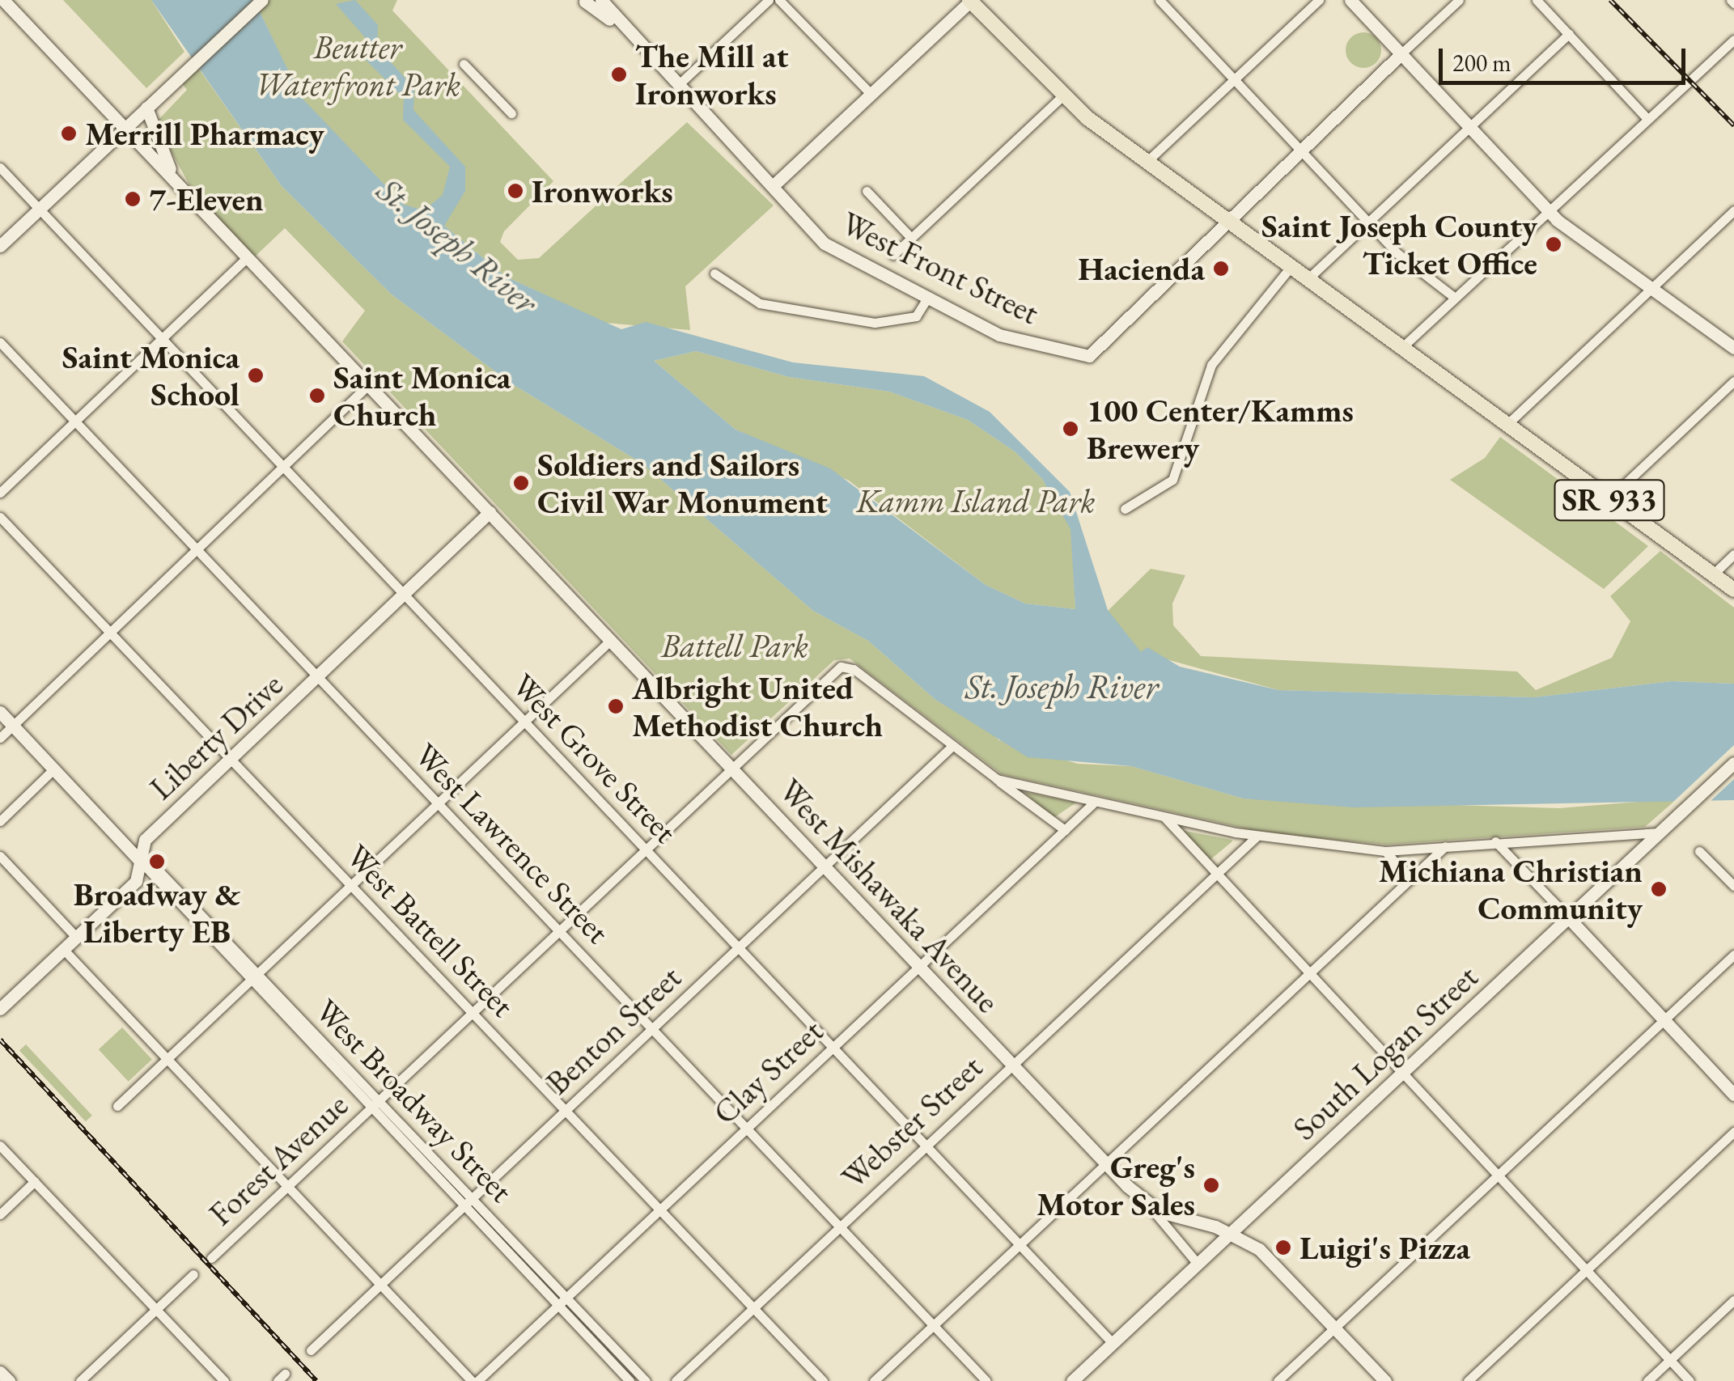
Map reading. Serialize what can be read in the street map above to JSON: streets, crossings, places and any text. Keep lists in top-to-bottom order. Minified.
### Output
{"streets":{"main road":["SR 933"],"street":["West Front Street","Liberty Drive","West Grove Street","West Lawrence Street","West Mishawaka Avenue","West Battell Street","Benton Street","South Logan Street","Clay Street","West Broadway Street","Webster Street","Forest Avenue"]},"crossings":[["West Front Street","SR 933"],["Liberty Drive","West Grove Street"],["Liberty Drive","West Lawrence Street"],["Liberty Drive","West Mishawaka Avenue"],["Liberty Drive","West Battell Street"],["Liberty Drive","West Broadway Street"],["West Grove Street","Benton Street"],["West Grove Street","South Logan Street"],["West Grove Street","Clay Street"],["West Grove Street","Webster Street"],["West Grove Street","Forest Avenue"],["West Lawrence Street","Benton Street"],["West Lawrence Street","Clay Street"],["West Lawrence Street","Webster Street"],["West Lawrence Street","Forest Avenue"],["West Mishawaka Avenue","Benton Street"],["West Mishawaka Avenue","South Logan Street"],["West Mishawaka Avenue","Clay Street"],["West Mishawaka Avenue","Webster Street"],["West Mishawaka Avenue","Forest Avenue"],["West Battell Street","Benton Street"],["West Battell Street","Clay Street"],["West Battell Street","Webster Street"],["West Battell Street","Forest Avenue"],["Benton Street","West Broadway Street"],["Benton Street","Forest Avenue"],["Clay Street","West Broadway Street"],["West Broadway Street","Forest Avenue"]],"water":["St. Joseph River"],"parks":["Beutter Waterfront Park","Kamm Island Park","Battell Park"],"places":["The Mill at Ironworks","Merrill Pharmacy","Ironworks","7-Eleven","Saint Joseph County Ticket Office","Hacienda","Saint Monica School","Saint Monica Church","100 Center/Kamms Brewery","Soldiers and Sailors Civil War Monument","Albright United Methodist Church","Broadway & Liberty EB","Michiana Christian Community","Greg's Motor Sales","Luigi's Pizza"],"scale_bar":"200 m"}
